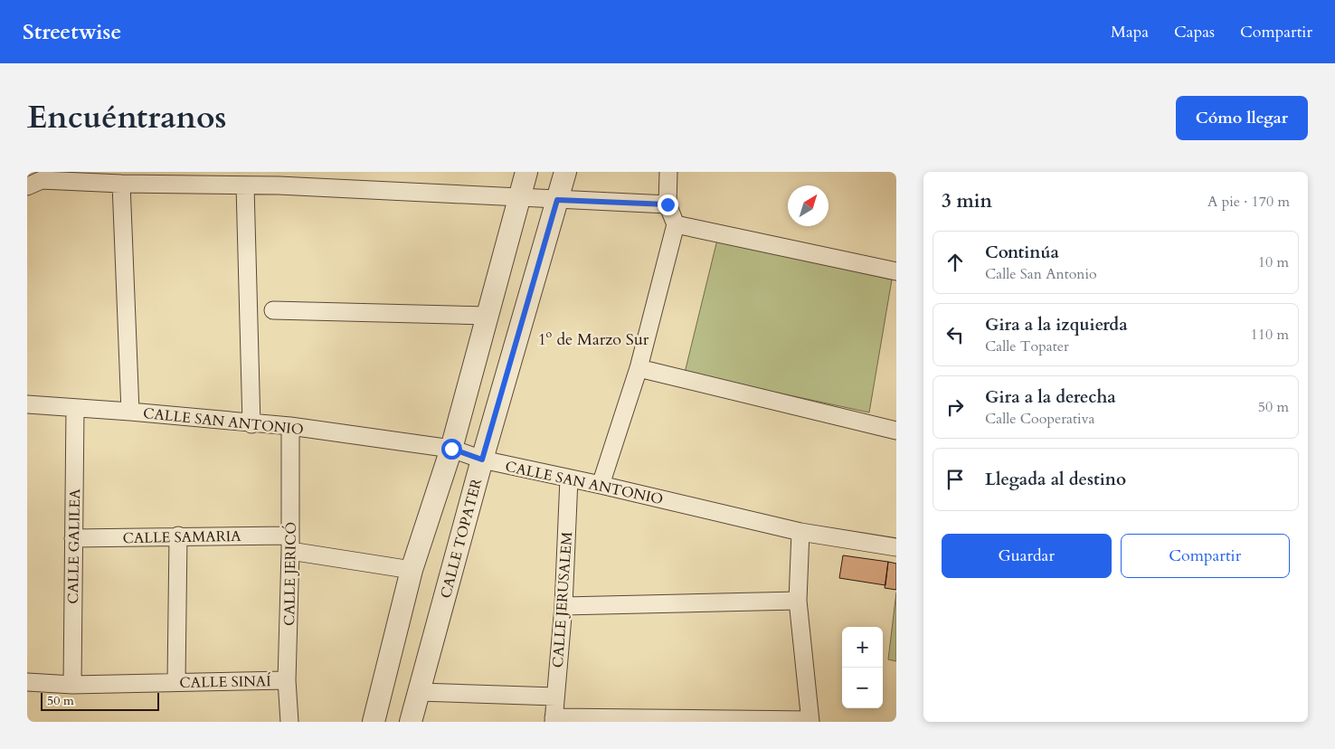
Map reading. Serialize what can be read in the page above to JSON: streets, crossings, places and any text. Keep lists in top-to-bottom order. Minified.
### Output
{"streets":{"street":["CALLE SAN ANTONIO","CALLE SAMARIA","CALLE TOPATER","CALLE GALILEA","CALLE JERICÓ","CALLE JERUSALEM","CALLE SINAÍ"]},"crossings":[["CALLE SAN ANTONIO","CALLE TOPATER"],["CALLE SAN ANTONIO","CALLE GALILEA"],["CALLE SAN ANTONIO","CALLE JERICÓ"],["CALLE SAN ANTONIO","CALLE JERUSALEM"],["CALLE SAMARIA","CALLE GALILEA"],["CALLE SAMARIA","CALLE JERICÓ"],["CALLE GALILEA","CALLE SINAÍ"],["CALLE JERICÓ","CALLE SINAÍ"]],"districts":["1º de Marzo Sur"],"scale_bar":"50 m","north":"top right","page":{"header":"Streetwise","nav":["Mapa","Capas","Compartir"],"title":"Encuéntranos","buttons":["Cómo llegar",["Guardar","Compartir"]],"heading":["3 min","A pie · 170 m"],"list":[["Continúa","Calle San Antonio","10 m"],["Gira a la izquierda","Calle Topater","110 m"],["Gira a la derecha","Calle Cooperativa","50 m"],"Llegada al destino"],"map_buttons":["+","−"],"scale":"50 m"}}
